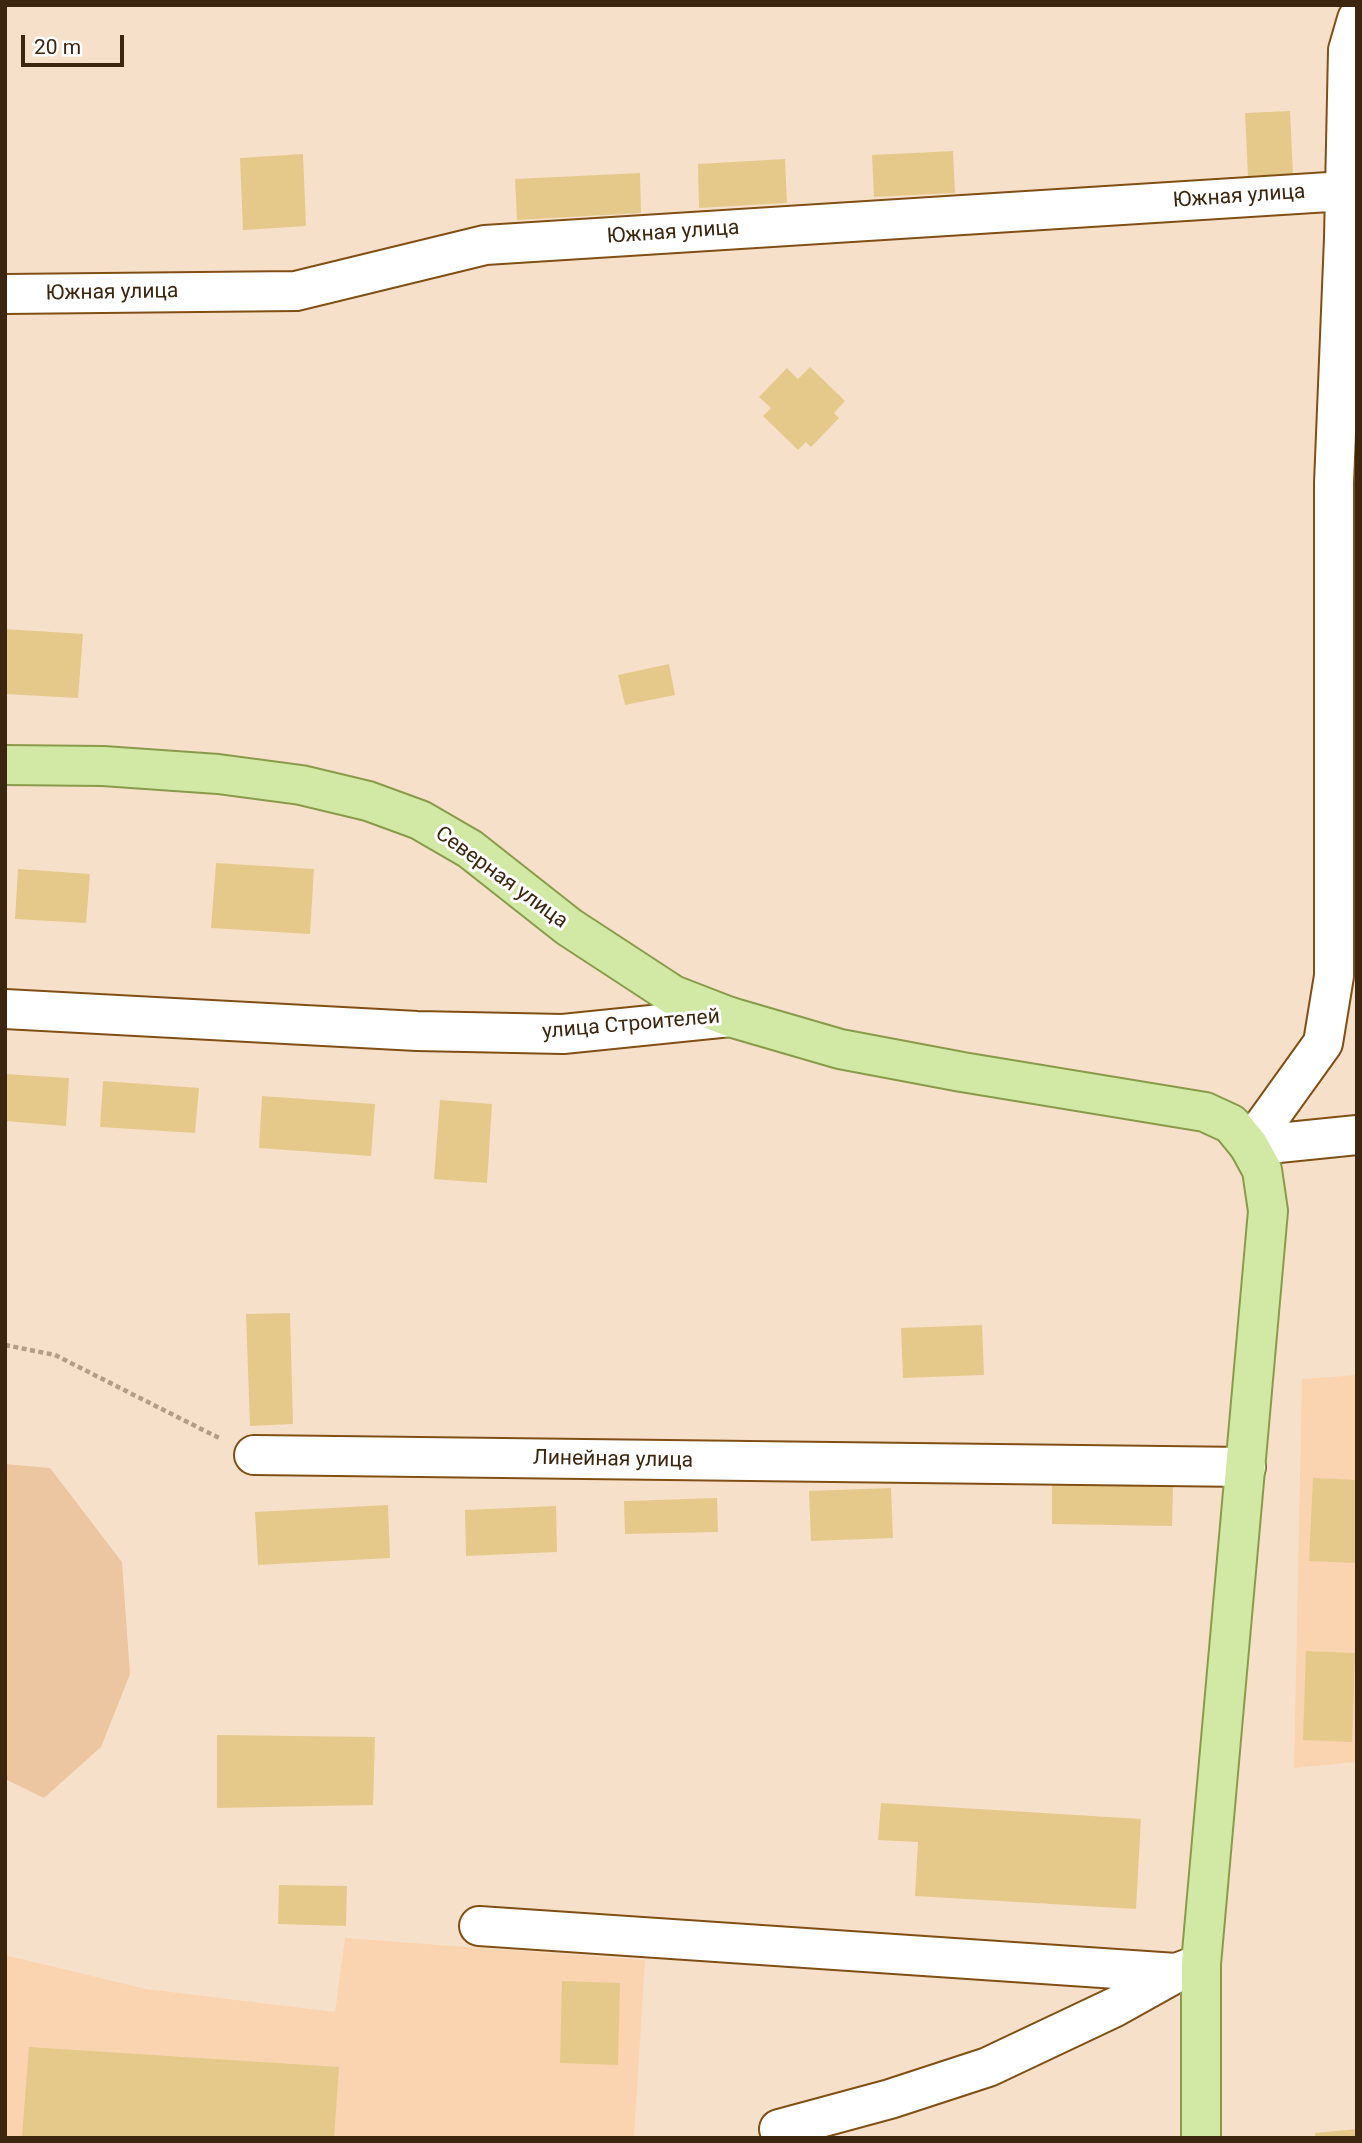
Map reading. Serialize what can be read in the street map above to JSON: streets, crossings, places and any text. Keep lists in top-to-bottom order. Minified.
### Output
{"streets":{"main road":["Северная улица","улица Строителей"],"street":["Южная улица","Линейная улица"]},"crossings":[["Северная улица","улица Строителей"]],"scale_bar":"20 m"}
